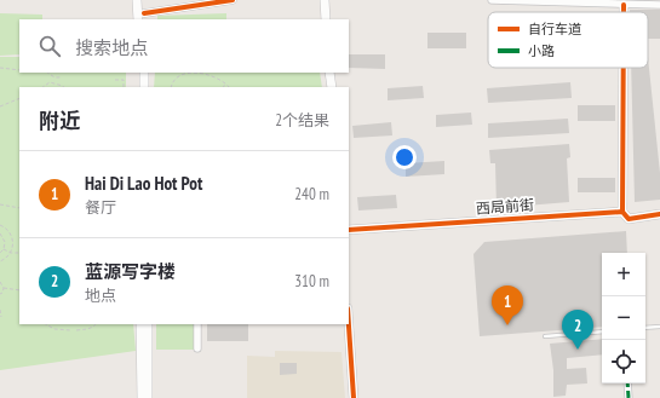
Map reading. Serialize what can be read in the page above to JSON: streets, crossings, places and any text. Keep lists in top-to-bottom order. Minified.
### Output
{"streets":{"street":["西局前街"]},"legend":["自行车道","小路"],"page":{"search":"搜索地点","heading":["附近","2个结果"],"list":[{"mark":"1","name":"Hai Di Lao Hot Pot","note":"餐厅","value":"240 m"},{"mark":"2","name":"蓝源写字楼","note":"地点","value":"310 m"}],"map_buttons":["+","−"],"pins":["1","2"]}}
